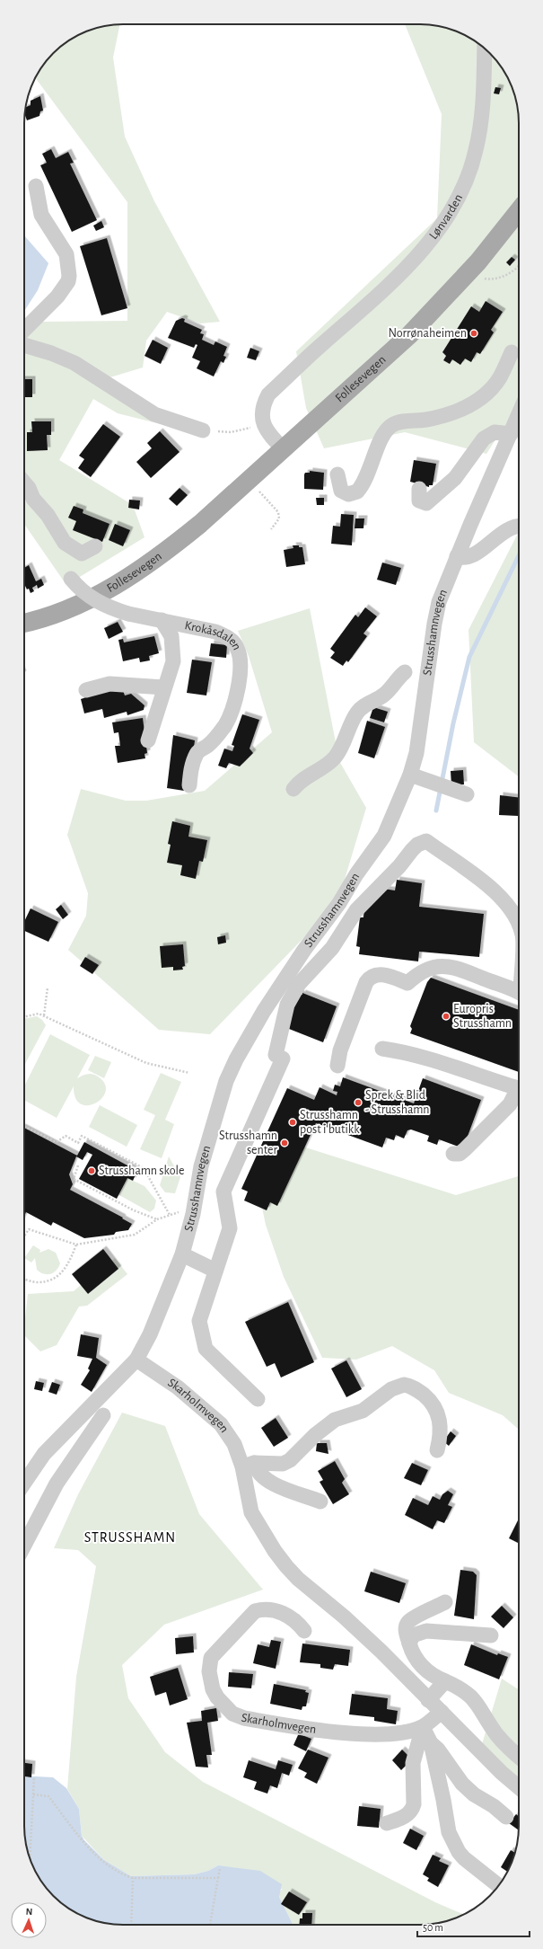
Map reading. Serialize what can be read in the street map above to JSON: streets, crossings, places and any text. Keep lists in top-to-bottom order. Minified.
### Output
{"streets":{"main road":["Follesevegen"],"street":["Lønvarden","Strusshamnvegen","Krokåsdalen","Skarholmvegen"]},"crossings":[["Strusshamnvegen","Skarholmvegen"]],"districts":["STRUSSHAMN"],"places":["Norrønaheimen","Europris Strusshamn","Sprek & Blid - Strusshamn","Strusshamn post i butikk","Strusshamn senter","Strusshamn skole"],"scale_bar":"50 m","north":"top"}
